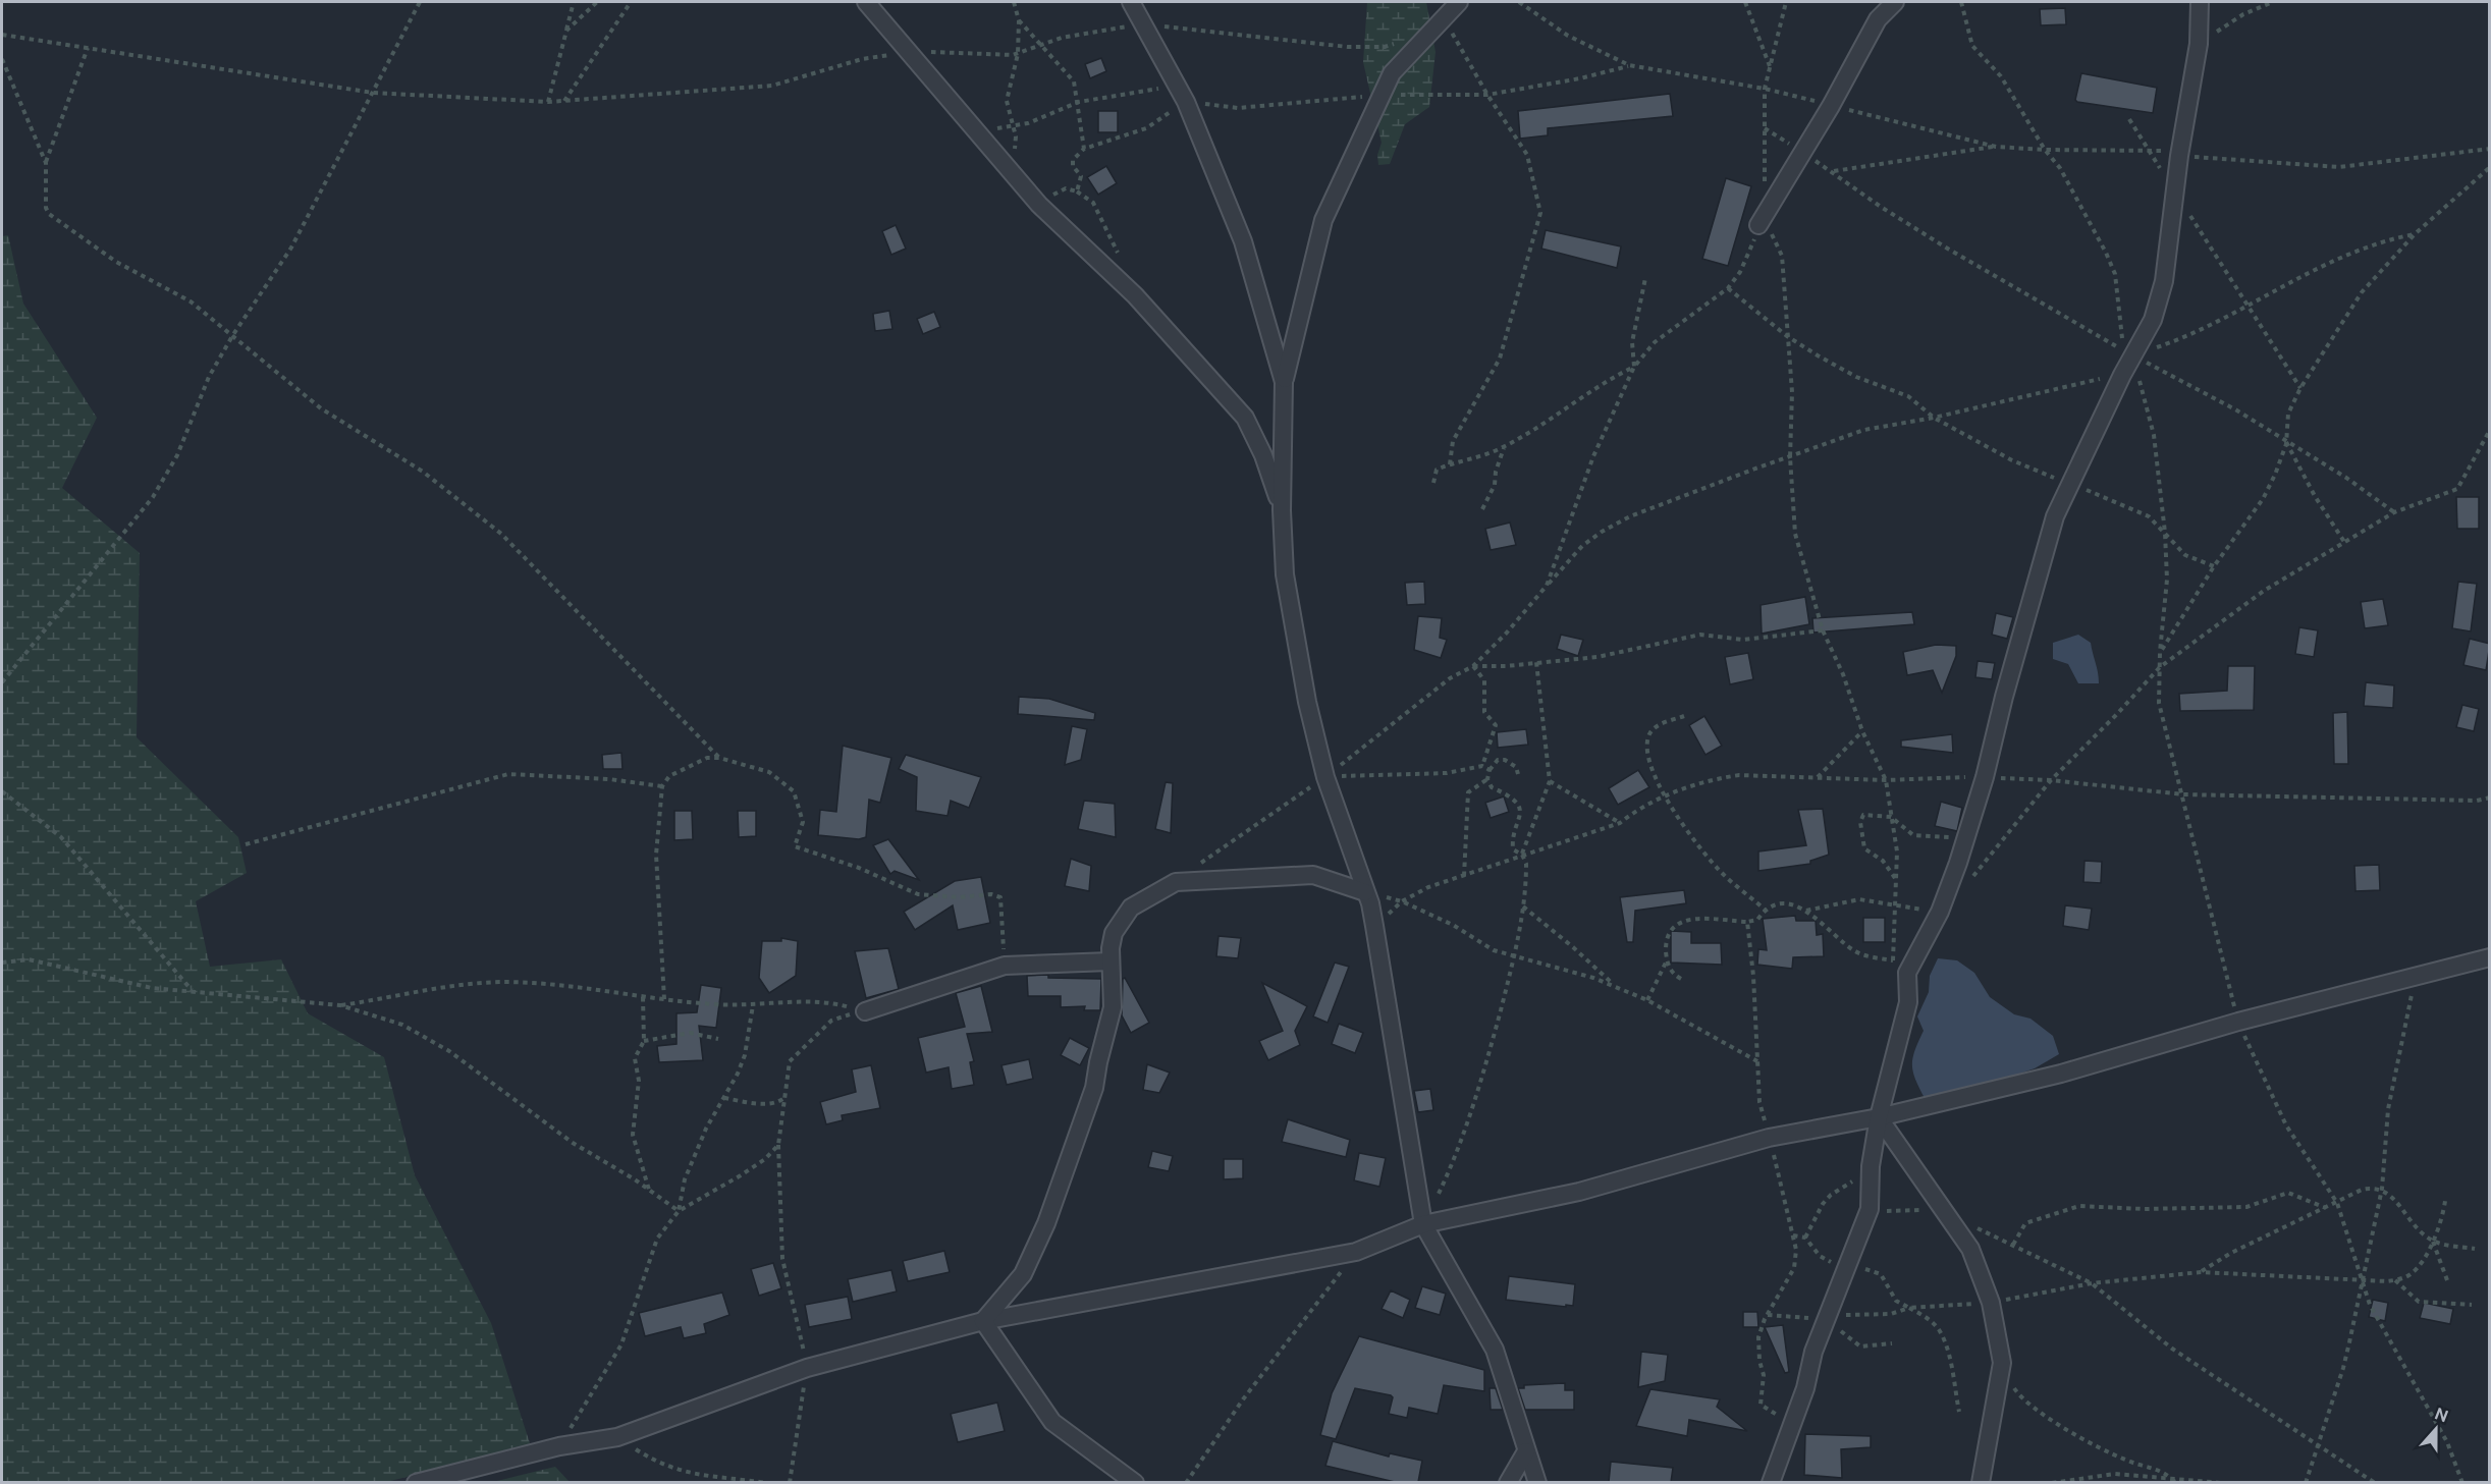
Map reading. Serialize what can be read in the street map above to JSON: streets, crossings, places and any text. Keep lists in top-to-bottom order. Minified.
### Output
{"north":"top"}
